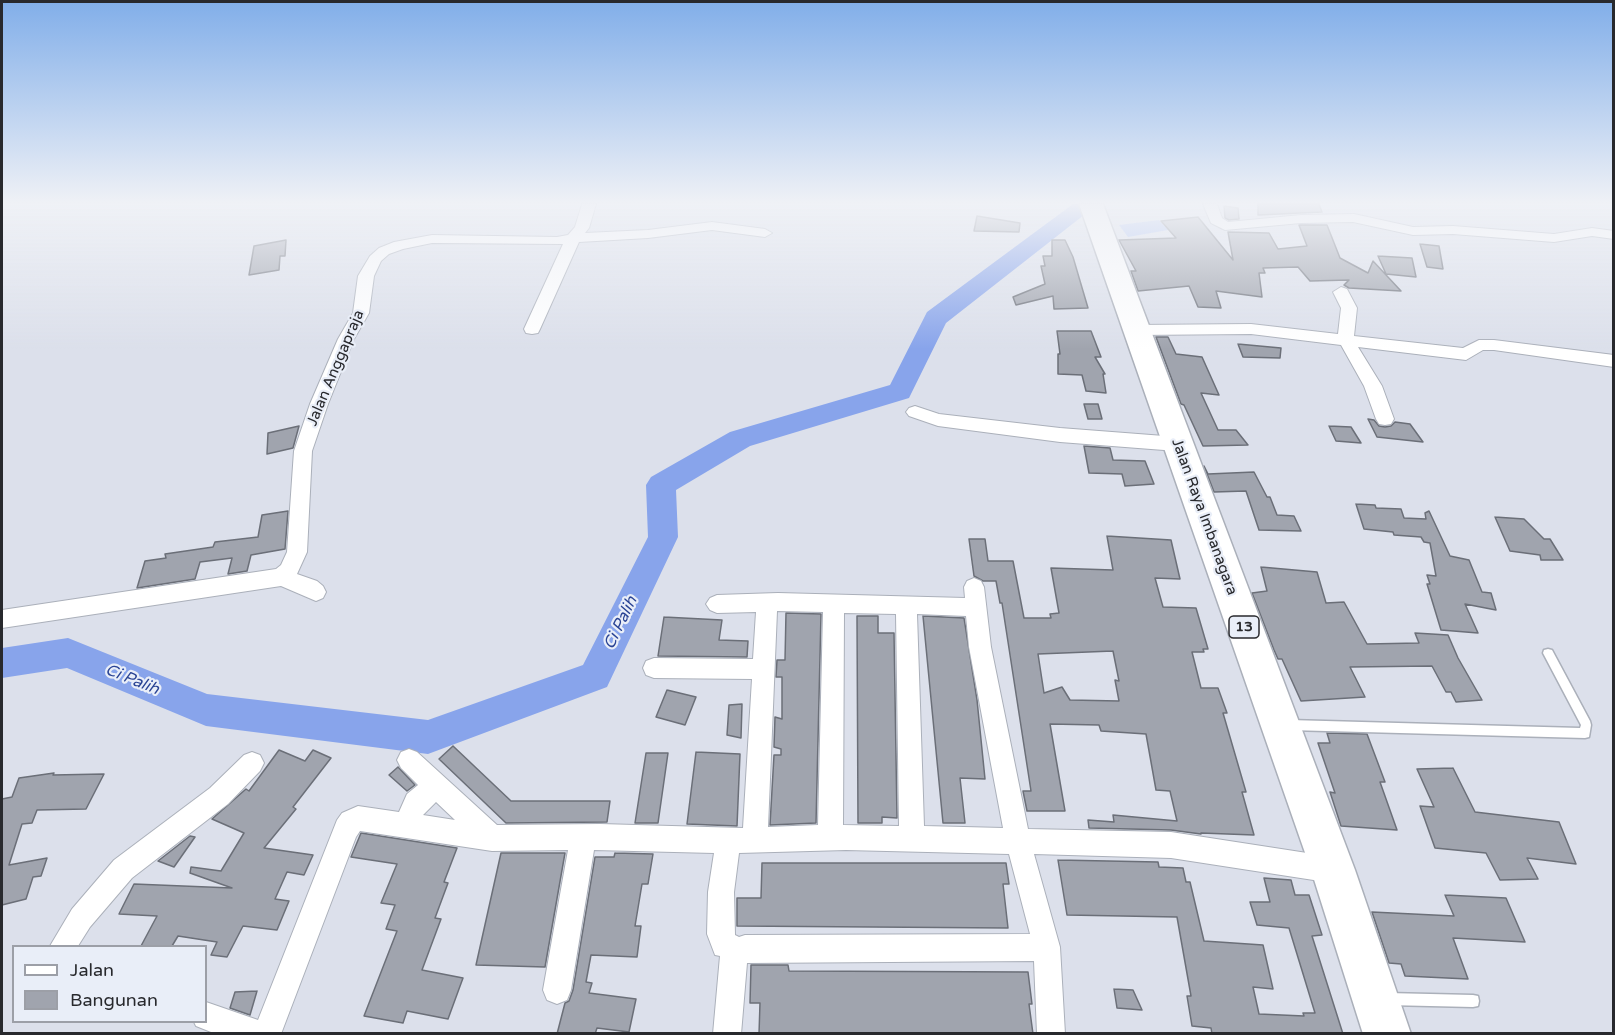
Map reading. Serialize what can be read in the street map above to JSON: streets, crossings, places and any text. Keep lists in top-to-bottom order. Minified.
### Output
{"streets":{"highway":["Jalan Raya Imbanagara","13"],"street":["Jalan Anggapraja"]},"water":["Ci Palih"],"legend":["Jalan","Bangunan"]}
